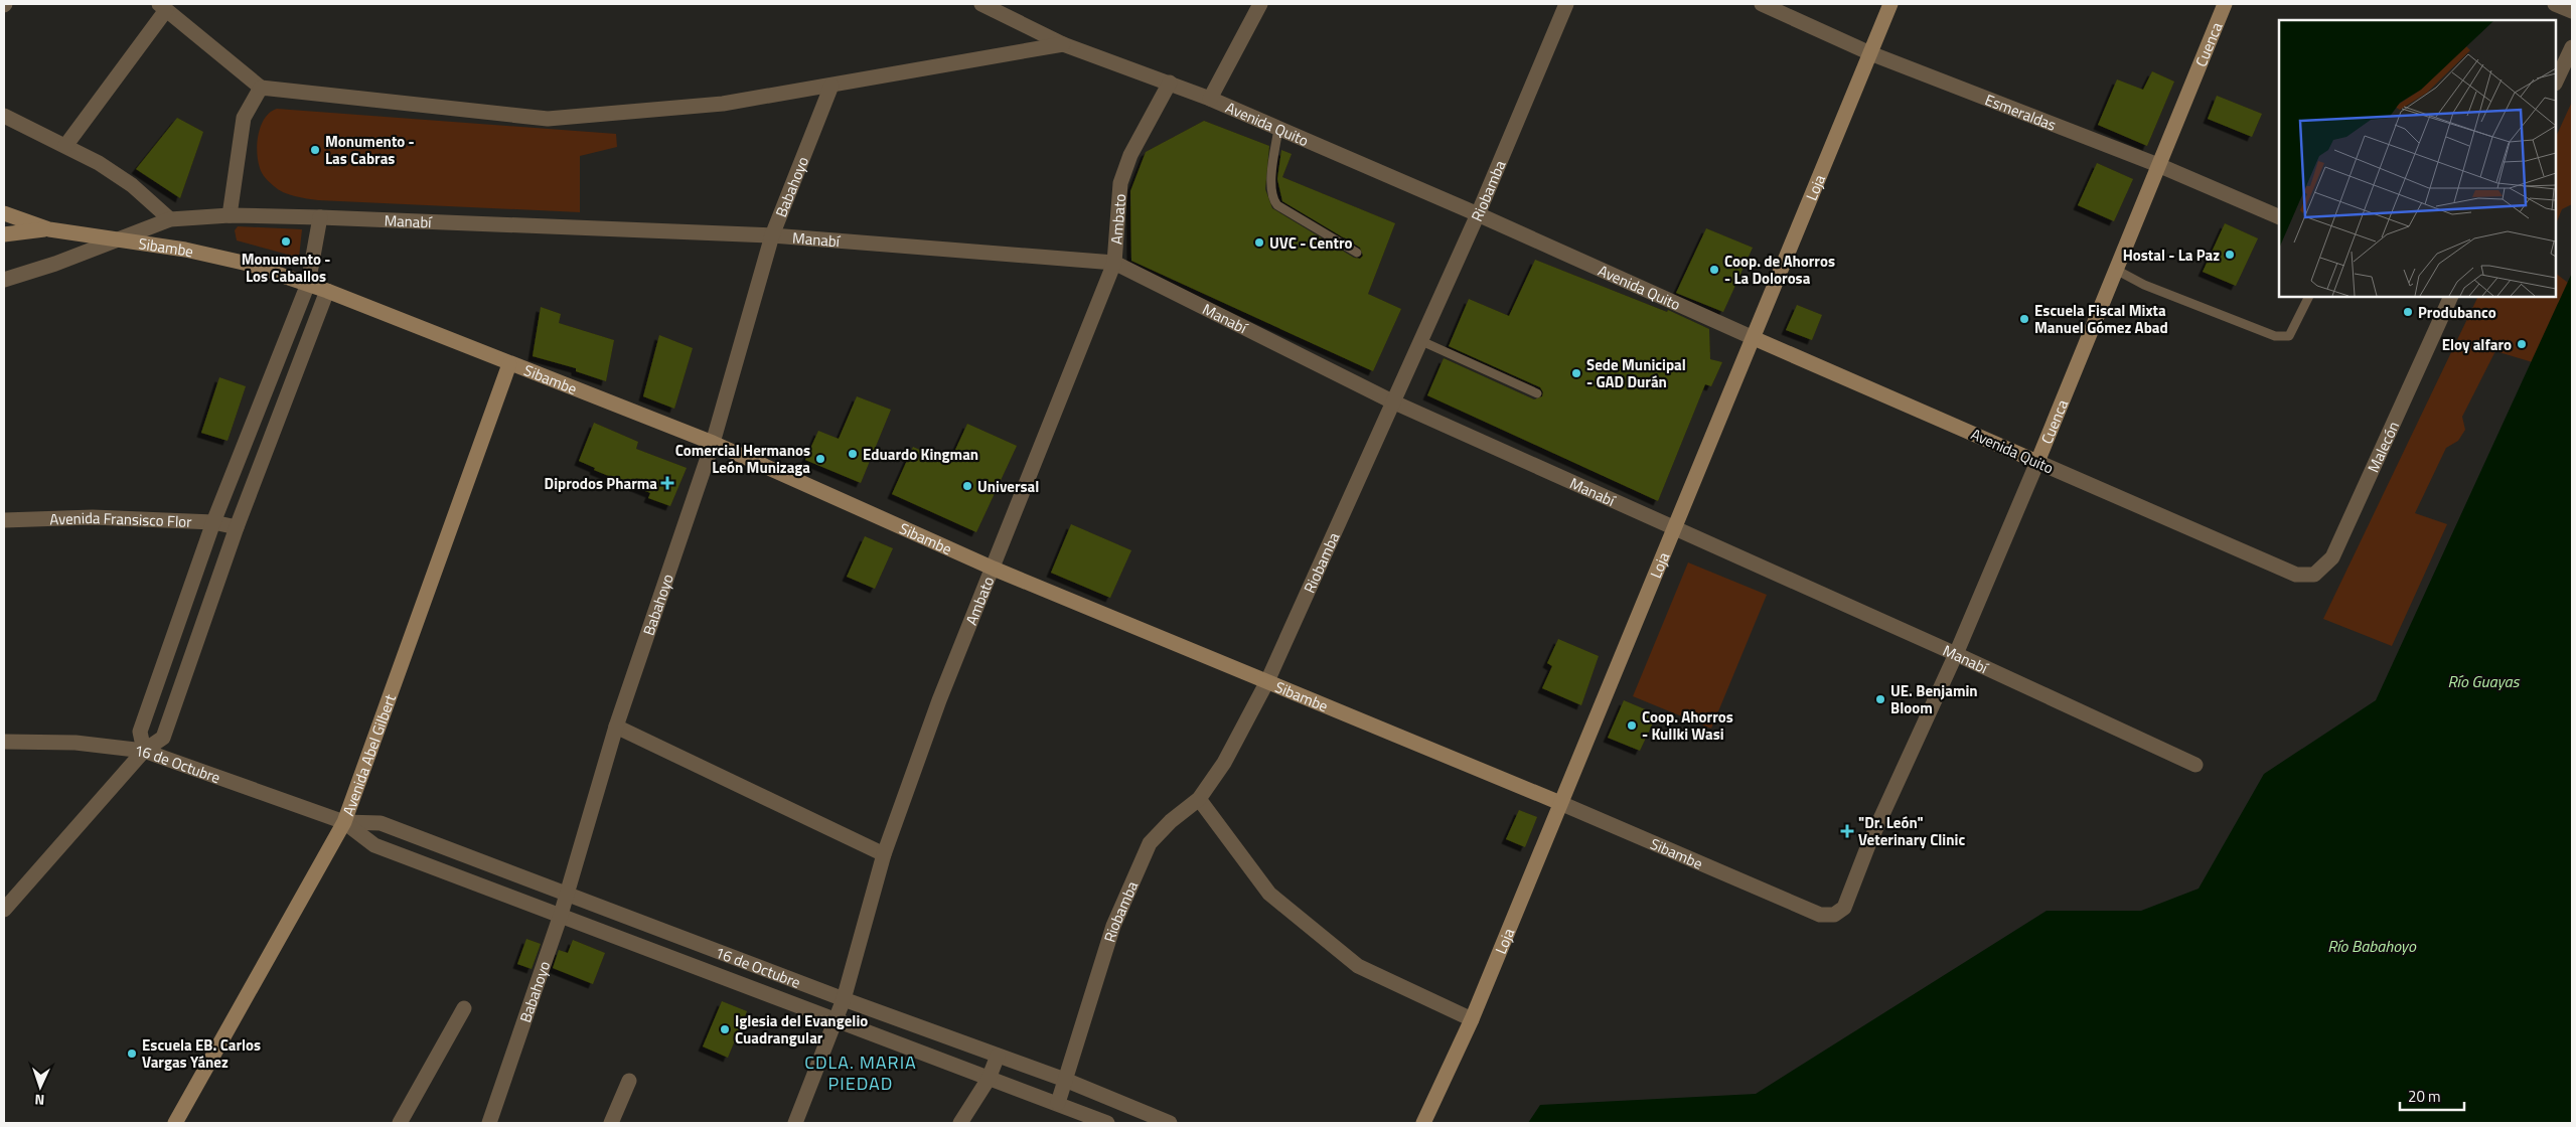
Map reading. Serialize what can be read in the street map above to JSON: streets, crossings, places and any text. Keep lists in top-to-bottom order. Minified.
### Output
{"streets":{"street":["Cuenca","Esmeraldas","Avenida Quito","Babahoyo","Loja","Riobamba","Ambato","Manabí","Sibambe","Malecón","Avenida Fransisco Flor","Avenida Abel Gilbert","16 de Octubre"]},"crossings":[["Cuenca","Esmeraldas"],["Cuenca","Avenida Quito"],["Cuenca","Manabí"],["Cuenca","Sibambe"],["Esmeraldas","Loja"],["Avenida Quito","Loja"],["Avenida Quito","Riobamba"],["Avenida Quito","Ambato"],["Avenida Quito","Malecón"],["Babahoyo","Manabí"],["Babahoyo","Sibambe"],["Babahoyo","16 de Octubre"],["Loja","Manabí"],["Loja","Sibambe"],["Riobamba","Manabí"],["Riobamba","Sibambe"],["Riobamba","16 de Octubre"],["Ambato","Manabí"],["Ambato","Sibambe"],["Ambato","16 de Octubre"],["Manabí","Sibambe"],["Sibambe","Avenida Abel Gilbert"],["Avenida Abel Gilbert","16 de Octubre"]],"districts":["CDLA. MARIA PIEDAD"],"water":["Río Guayas","Río Babahoyo"],"places":{"other":["Monumento - Las Cabras","Monumento - Los Caballos","UVC - Centro","Hostal - La Paz","Coop. de Ahorros - La Dolorosa","Produbanco","Escuela Fiscal Mixta Manuel Gómez Abad","Eloy alfaro","Sede Municipal - GAD Durán","Eduardo Kingman","Comercial Hermanos León Munizaga","Universal","UE. Benjamin Bloom","Coop. Ahorros - Kullki Wasi","Iglesia del Evangelio Cuadrangular","Escuela EB. Carlos Vargas Yánez"],"health":["Diprodos Pharma","\"Dr. León\" Veterinary Clinic"]},"scale_bar":"20 m","north":"bottom"}
